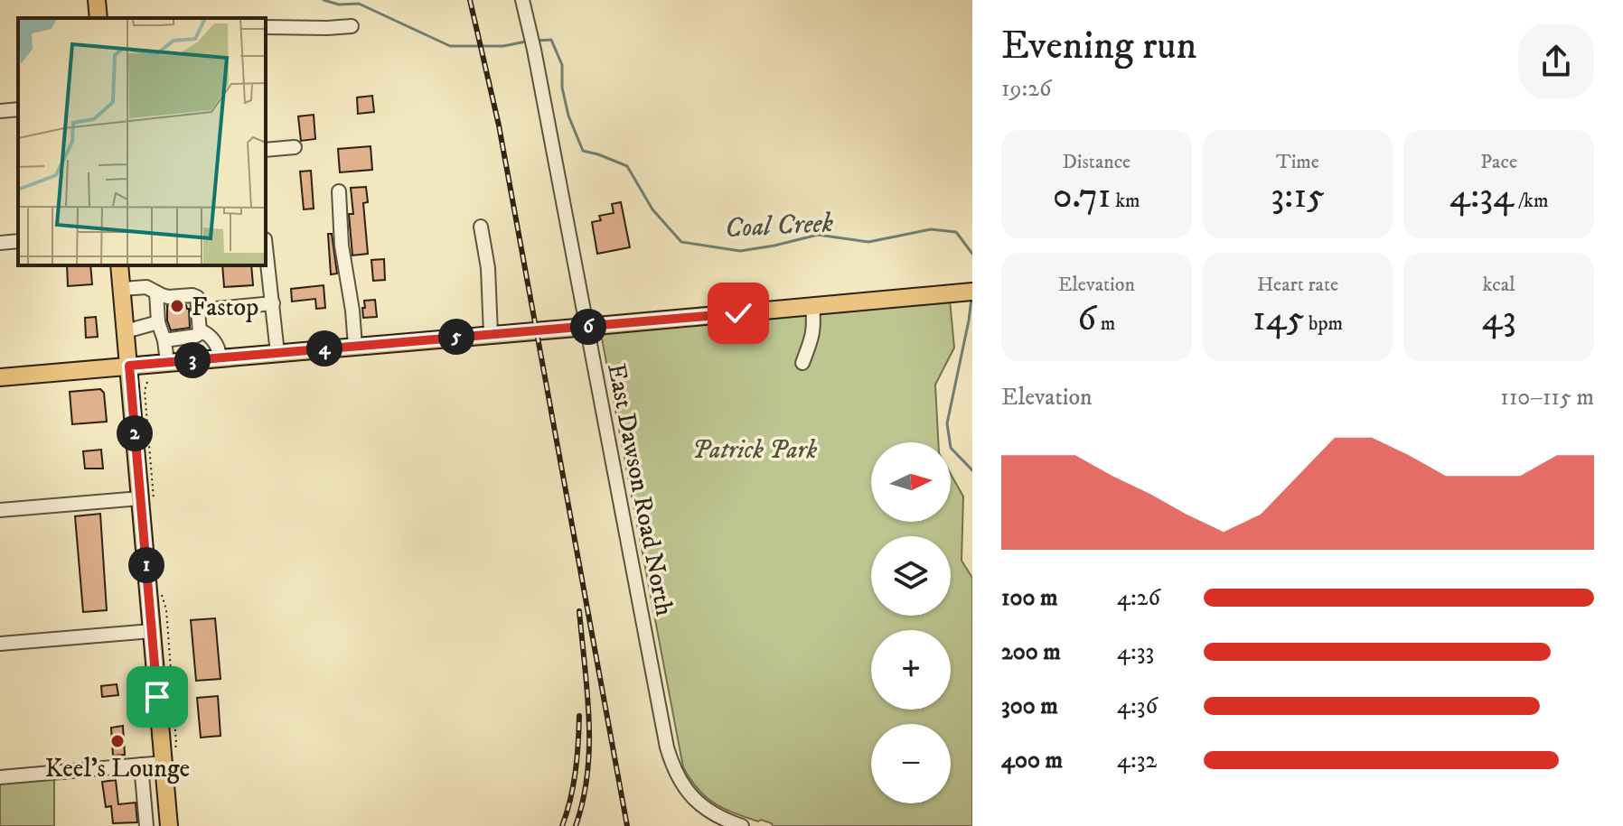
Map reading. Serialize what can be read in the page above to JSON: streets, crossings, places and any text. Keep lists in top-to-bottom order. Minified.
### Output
{"streets":{"street":["East Dawson Road North"]},"water":["Coal Creek"],"parks":["Patrick Park"],"places":["Fastop","Keel's Lounge"],"north":"right","page":{"heading":["Evening run","19:26"],"stats":[["Distance","0.71 km"],["Time","3:15"],["Pace","4:34 /km"],["Elevation","6 m"],["Heart rate","145 bpm"],["kcal","43"]],"pins":["6","5","4","3","2","1"],"chart":["Elevation","110–115 m"],"map_buttons":["+","−"],"list":[{"name":"100 m","note":"4:26"},{"name":"200 m","note":"4:33"},{"name":"300 m","note":"4:36"},{"name":"400 m","note":"4:32"}]}}
